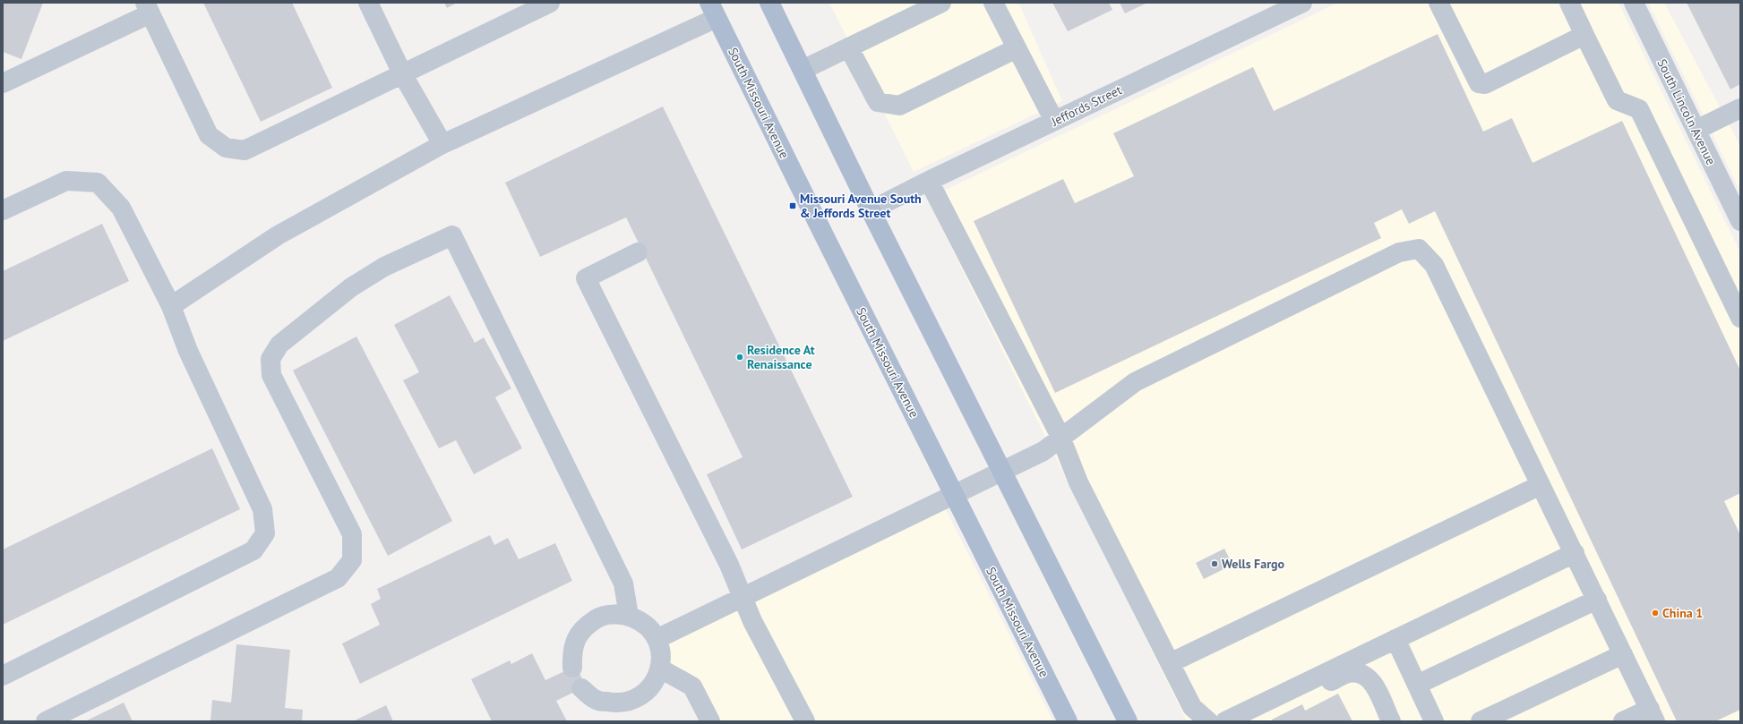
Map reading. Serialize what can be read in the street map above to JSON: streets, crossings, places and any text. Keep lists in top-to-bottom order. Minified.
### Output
{"streets":{"main road":["South Missouri Avenue"],"street":["Jeffords Street","South Lincoln Avenue"]},"places":{"transit":["Missouri Avenue South & Jeffords Street"],"other":["Residence At Renaissance","Wells Fargo","China 1"]}}
